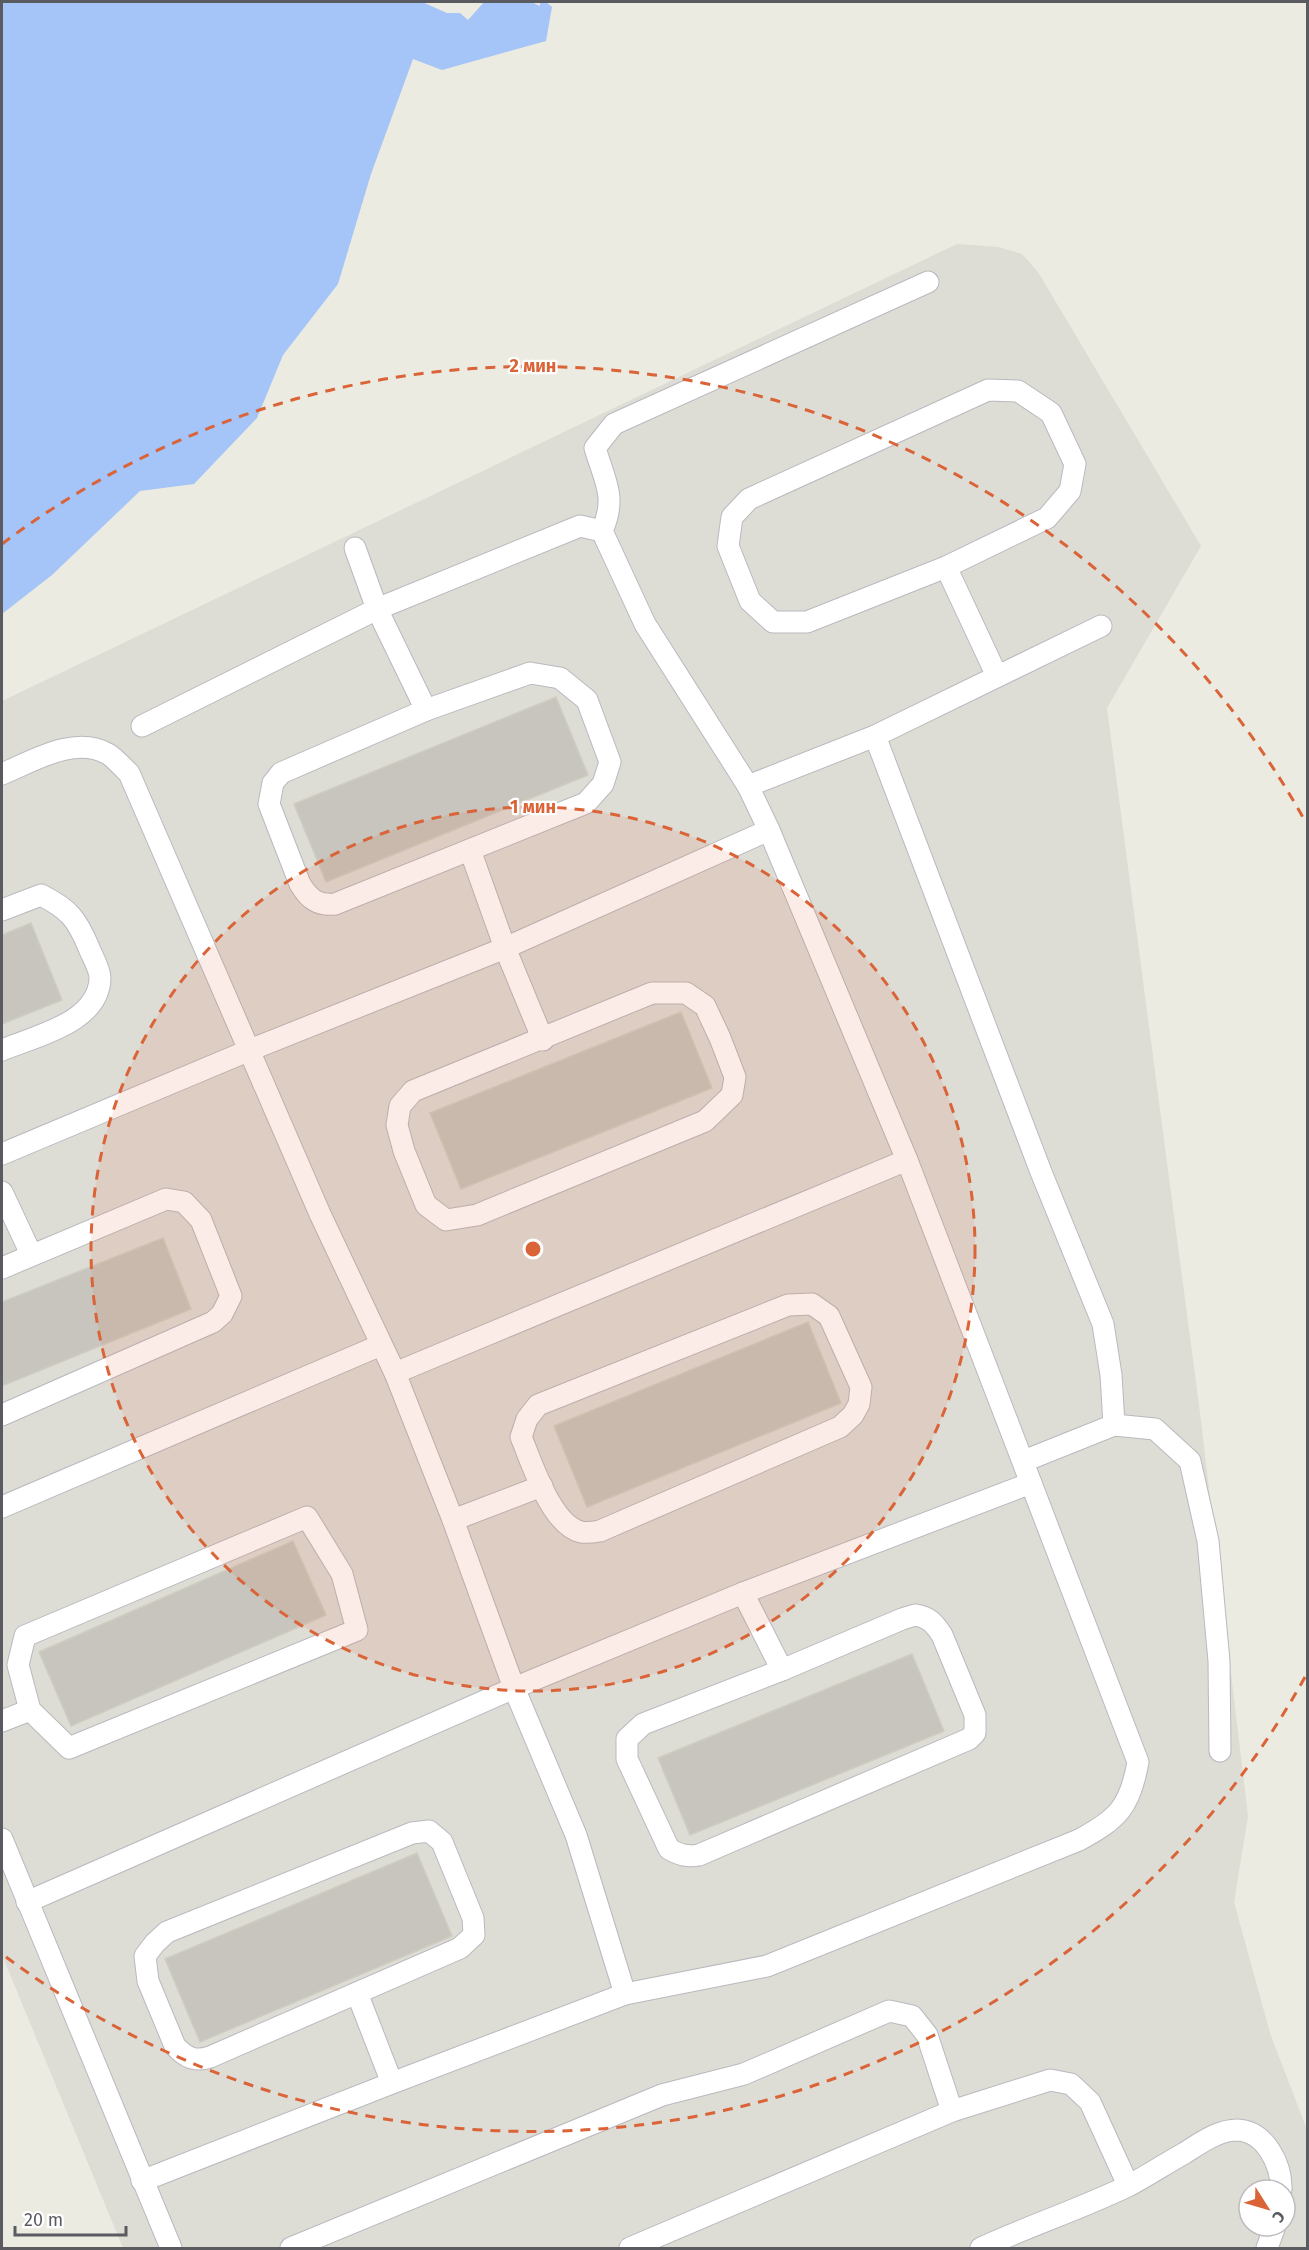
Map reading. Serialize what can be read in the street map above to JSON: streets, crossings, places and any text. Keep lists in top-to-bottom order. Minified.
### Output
{"scale_bar":"20 m","north":"bottom right","rings":["2 мин","1 мин"]}
